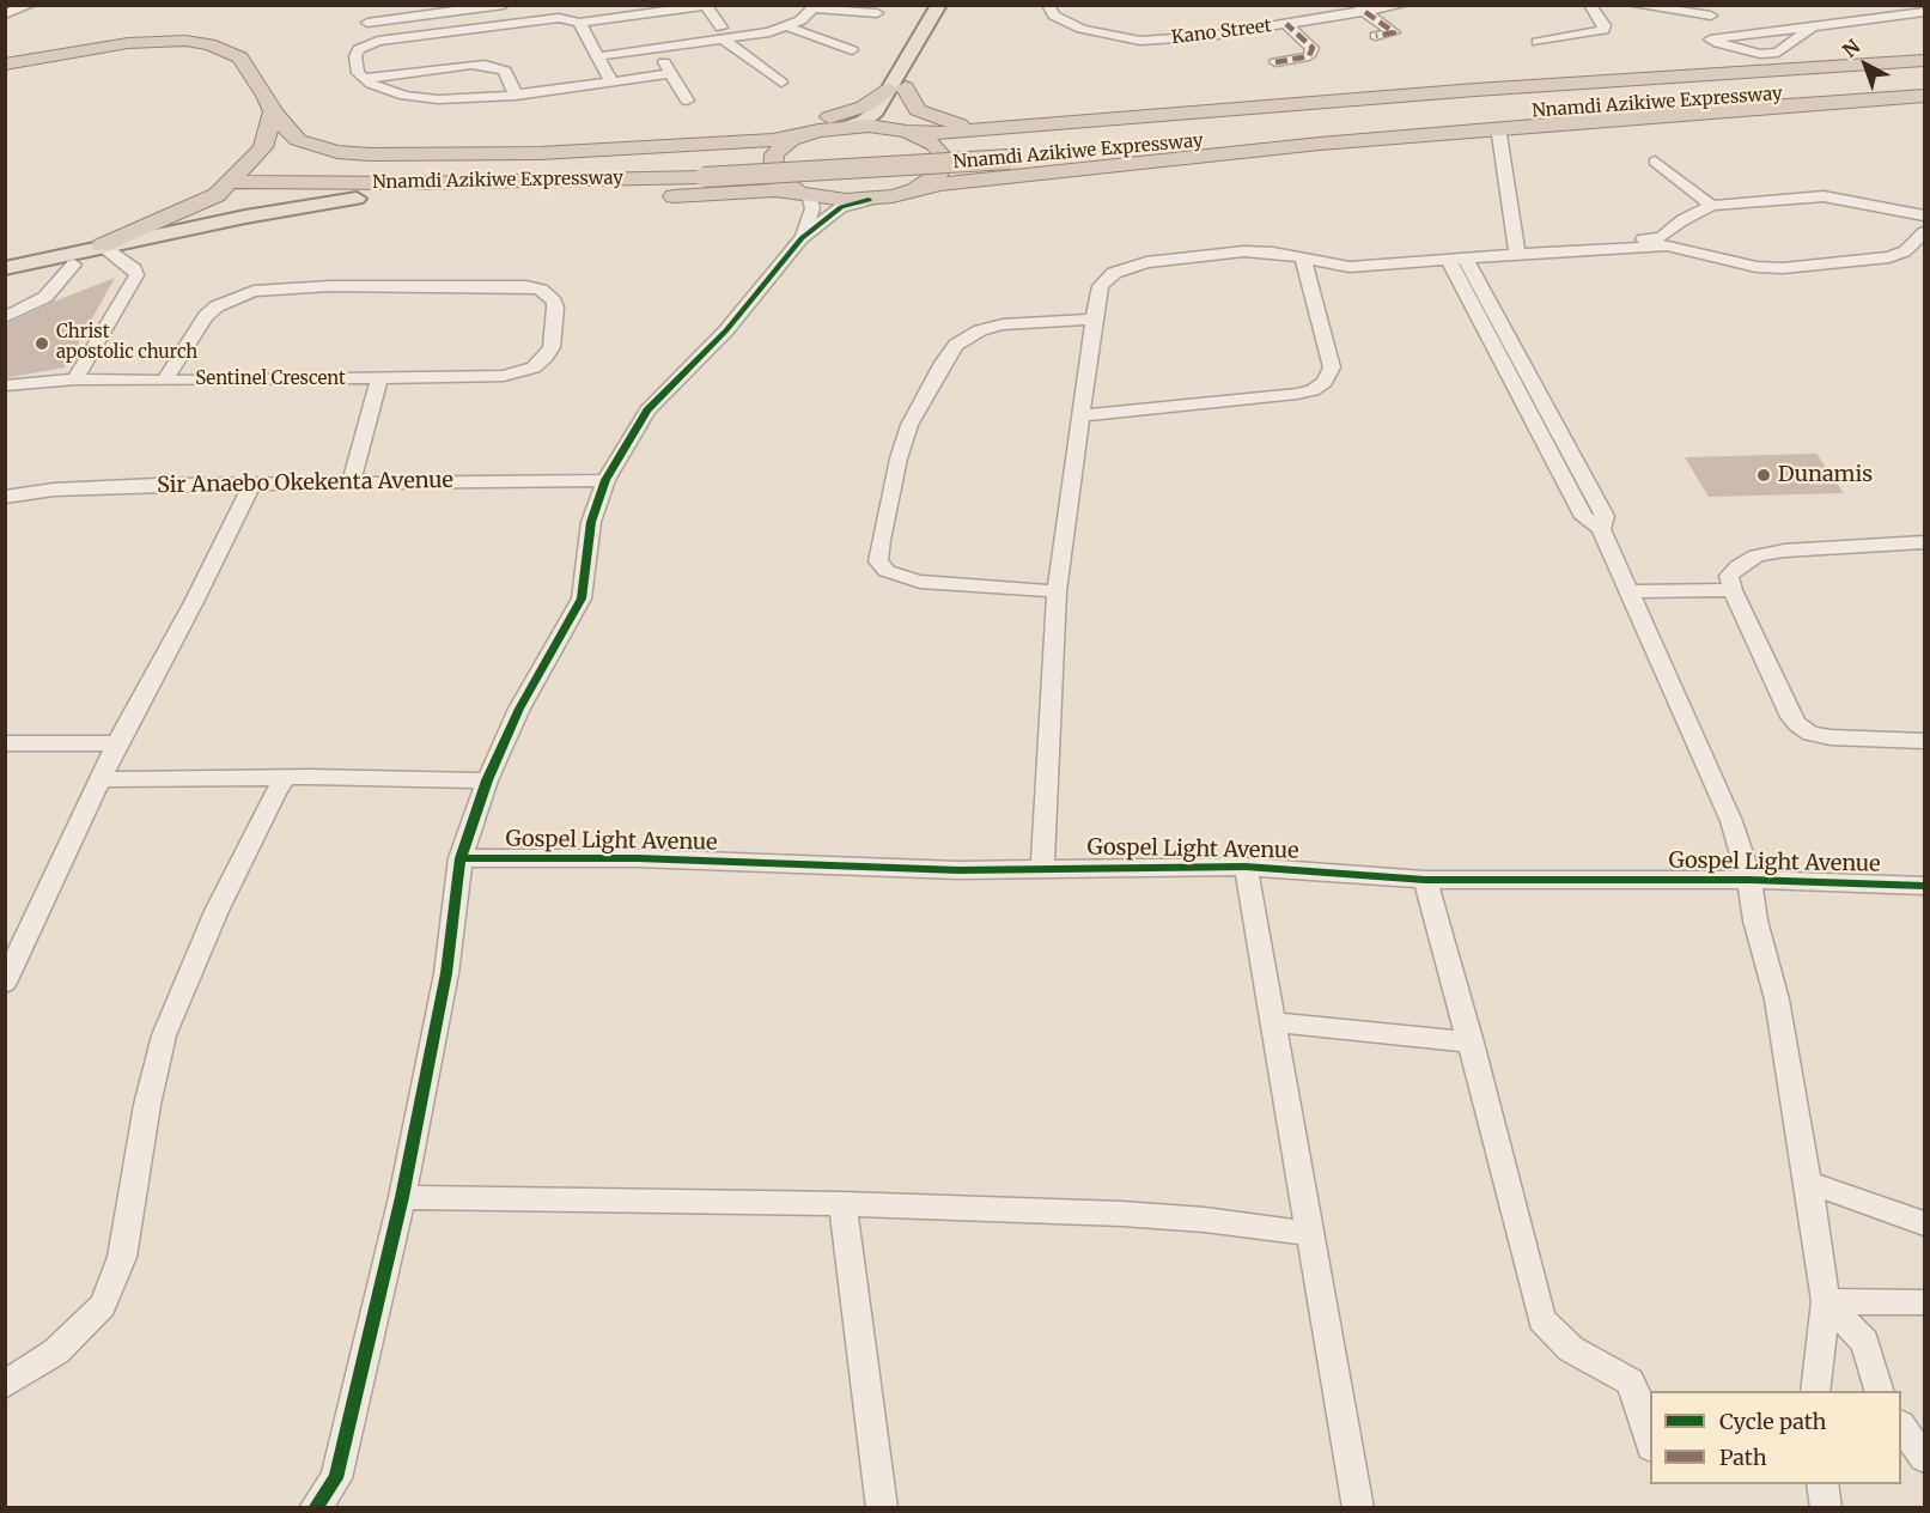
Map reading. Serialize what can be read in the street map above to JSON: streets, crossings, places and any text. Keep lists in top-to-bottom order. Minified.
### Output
{"streets":{"highway":["Nnamdi Azikiwe Expressway"],"street":["Kano Street","Sentinel Crescent","Sir Anaebo Okekenta Avenue","Gospel Light Avenue"]},"places":["Christ apostolic church","Dunamis"],"legend":["Cycle path","Path"],"north":"top left"}
